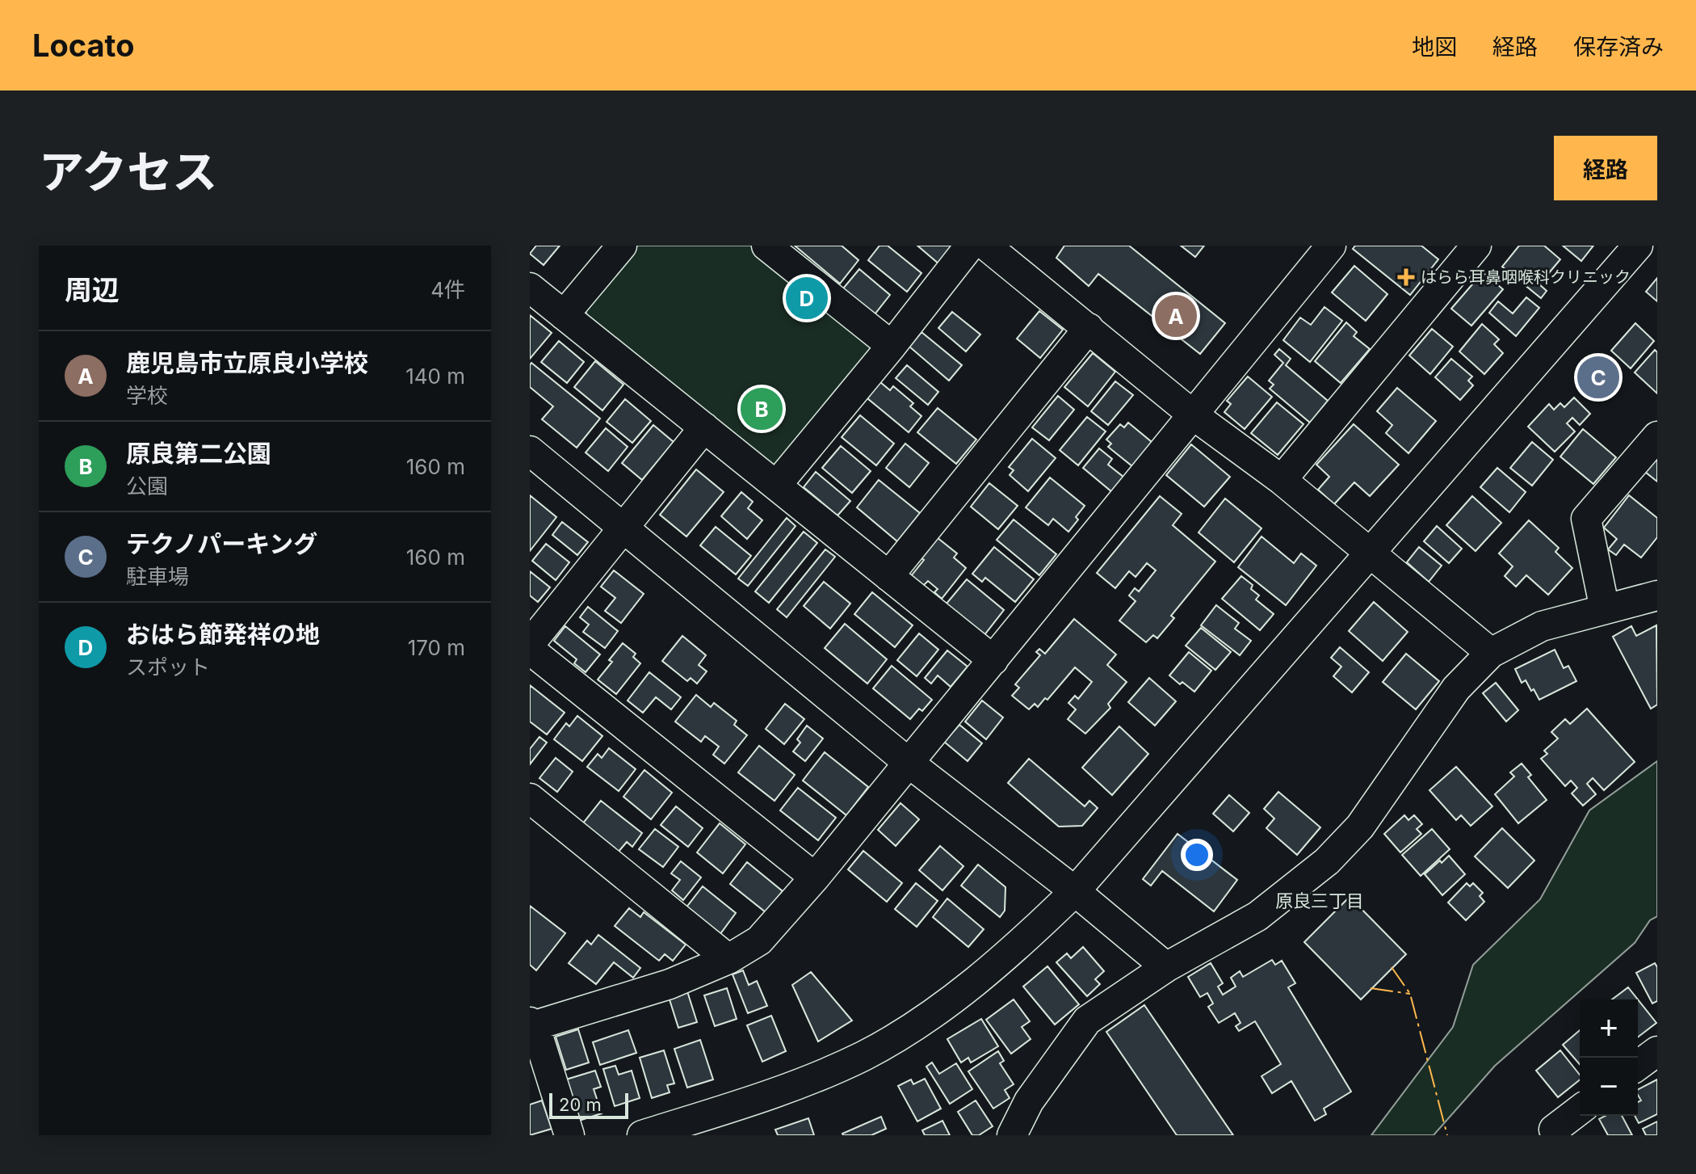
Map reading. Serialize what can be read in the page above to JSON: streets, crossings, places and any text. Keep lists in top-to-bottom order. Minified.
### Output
{"districts":["原良三丁目"],"places":{"health":["はらら耳鼻咽喉科クリニック"]},"scale_bar":"20 m","page":{"header":"Locato","nav":["地図","経路","保存済み"],"title":"アクセス","buttons":"経路","heading":["周辺","4件"],"pins":["D","A","C","B"],"list":[{"mark":"A","name":"鹿児島市立原良小学校","note":"学校","value":"140 m"},{"mark":"B","name":"原良第二公園","note":"公園","value":"160 m"},{"mark":"C","name":"テクノパーキング","note":"駐車場","value":"160 m"},{"mark":"D","name":"おはら節発祥の地","note":"スポット","value":"170 m"}],"map_buttons":["+","−"],"scale":"20 m"}}
